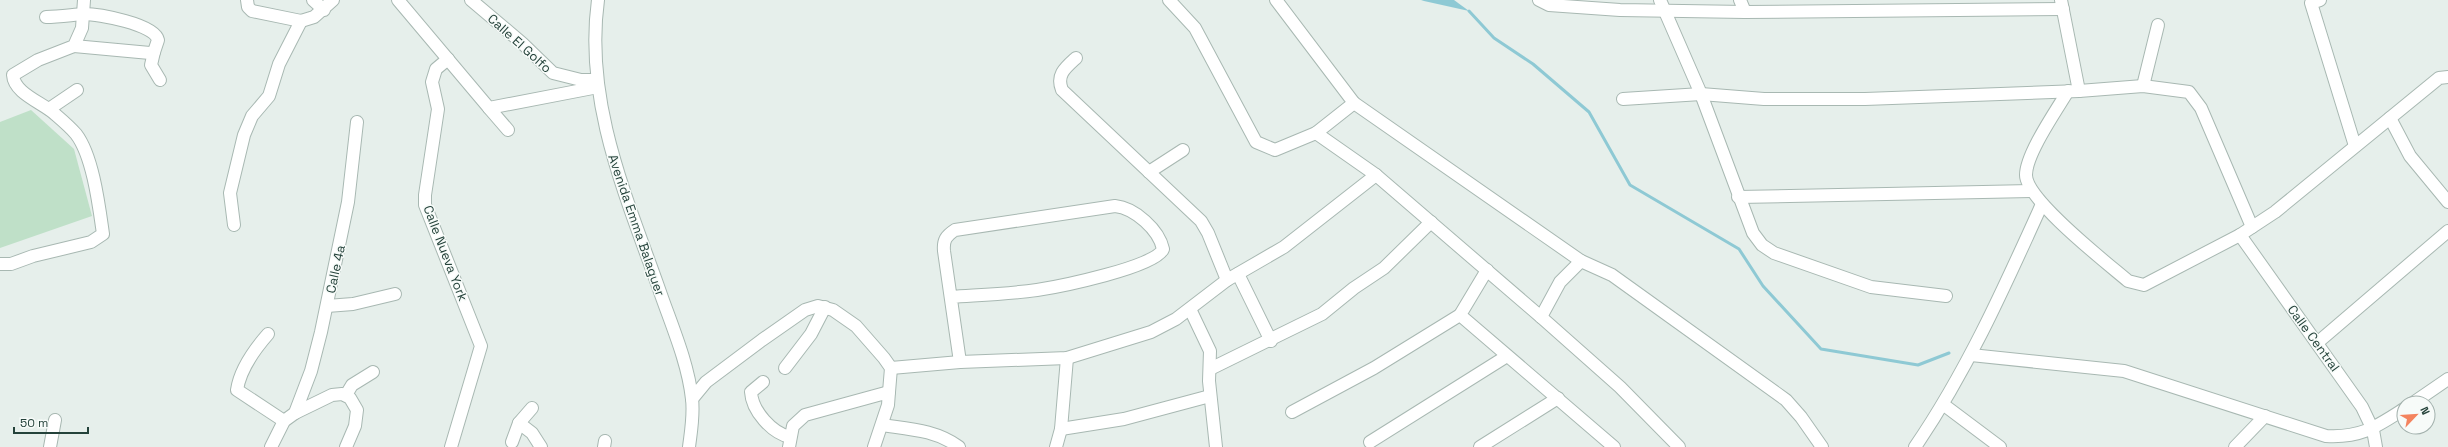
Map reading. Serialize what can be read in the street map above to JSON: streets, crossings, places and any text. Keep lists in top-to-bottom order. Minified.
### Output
{"streets":{"street":["Calle El Golfo","Avenida Emma Balaguer","Calle Nueva York","Calle 4a","Calle Central"]},"crossings":[["Calle El Golfo","Avenida Emma Balaguer"]],"scale_bar":"50 m","north":"top right"}
